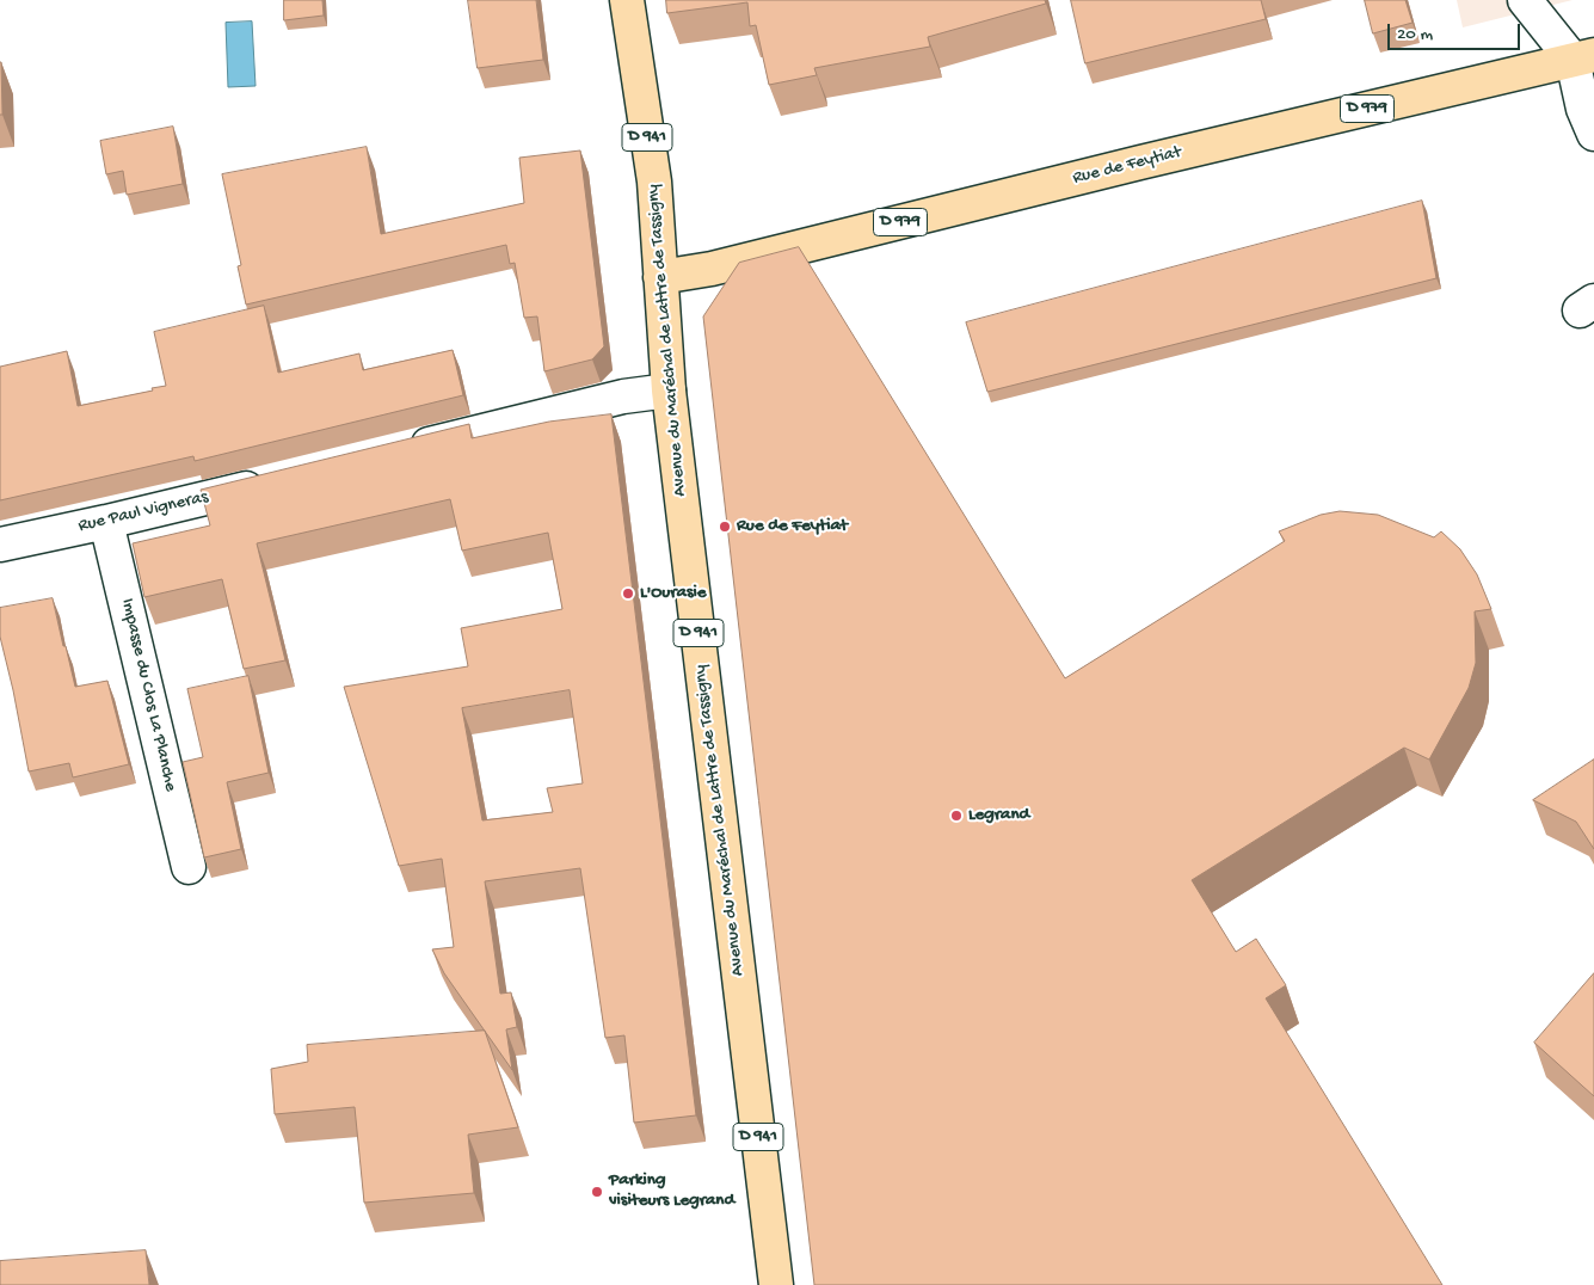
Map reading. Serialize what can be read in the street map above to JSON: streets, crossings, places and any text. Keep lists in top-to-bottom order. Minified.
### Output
{"streets":{"main road":["D 979","D 941","Rue de Feytiat","Avenue du Maréchal de Lattre de Tassigny"],"street":["Rue Paul Vigneras","Impasse du Clos La Planche"]},"crossings":[["Rue de Feytiat","Avenue du Maréchal de Lattre de Tassigny"],["Rue Paul Vigneras","Impasse du Clos La Planche"]],"places":["Rue de Feytiat","L'Ourasie","Legrand","Parking visiteurs Legrand"],"scale_bar":"20 m"}
